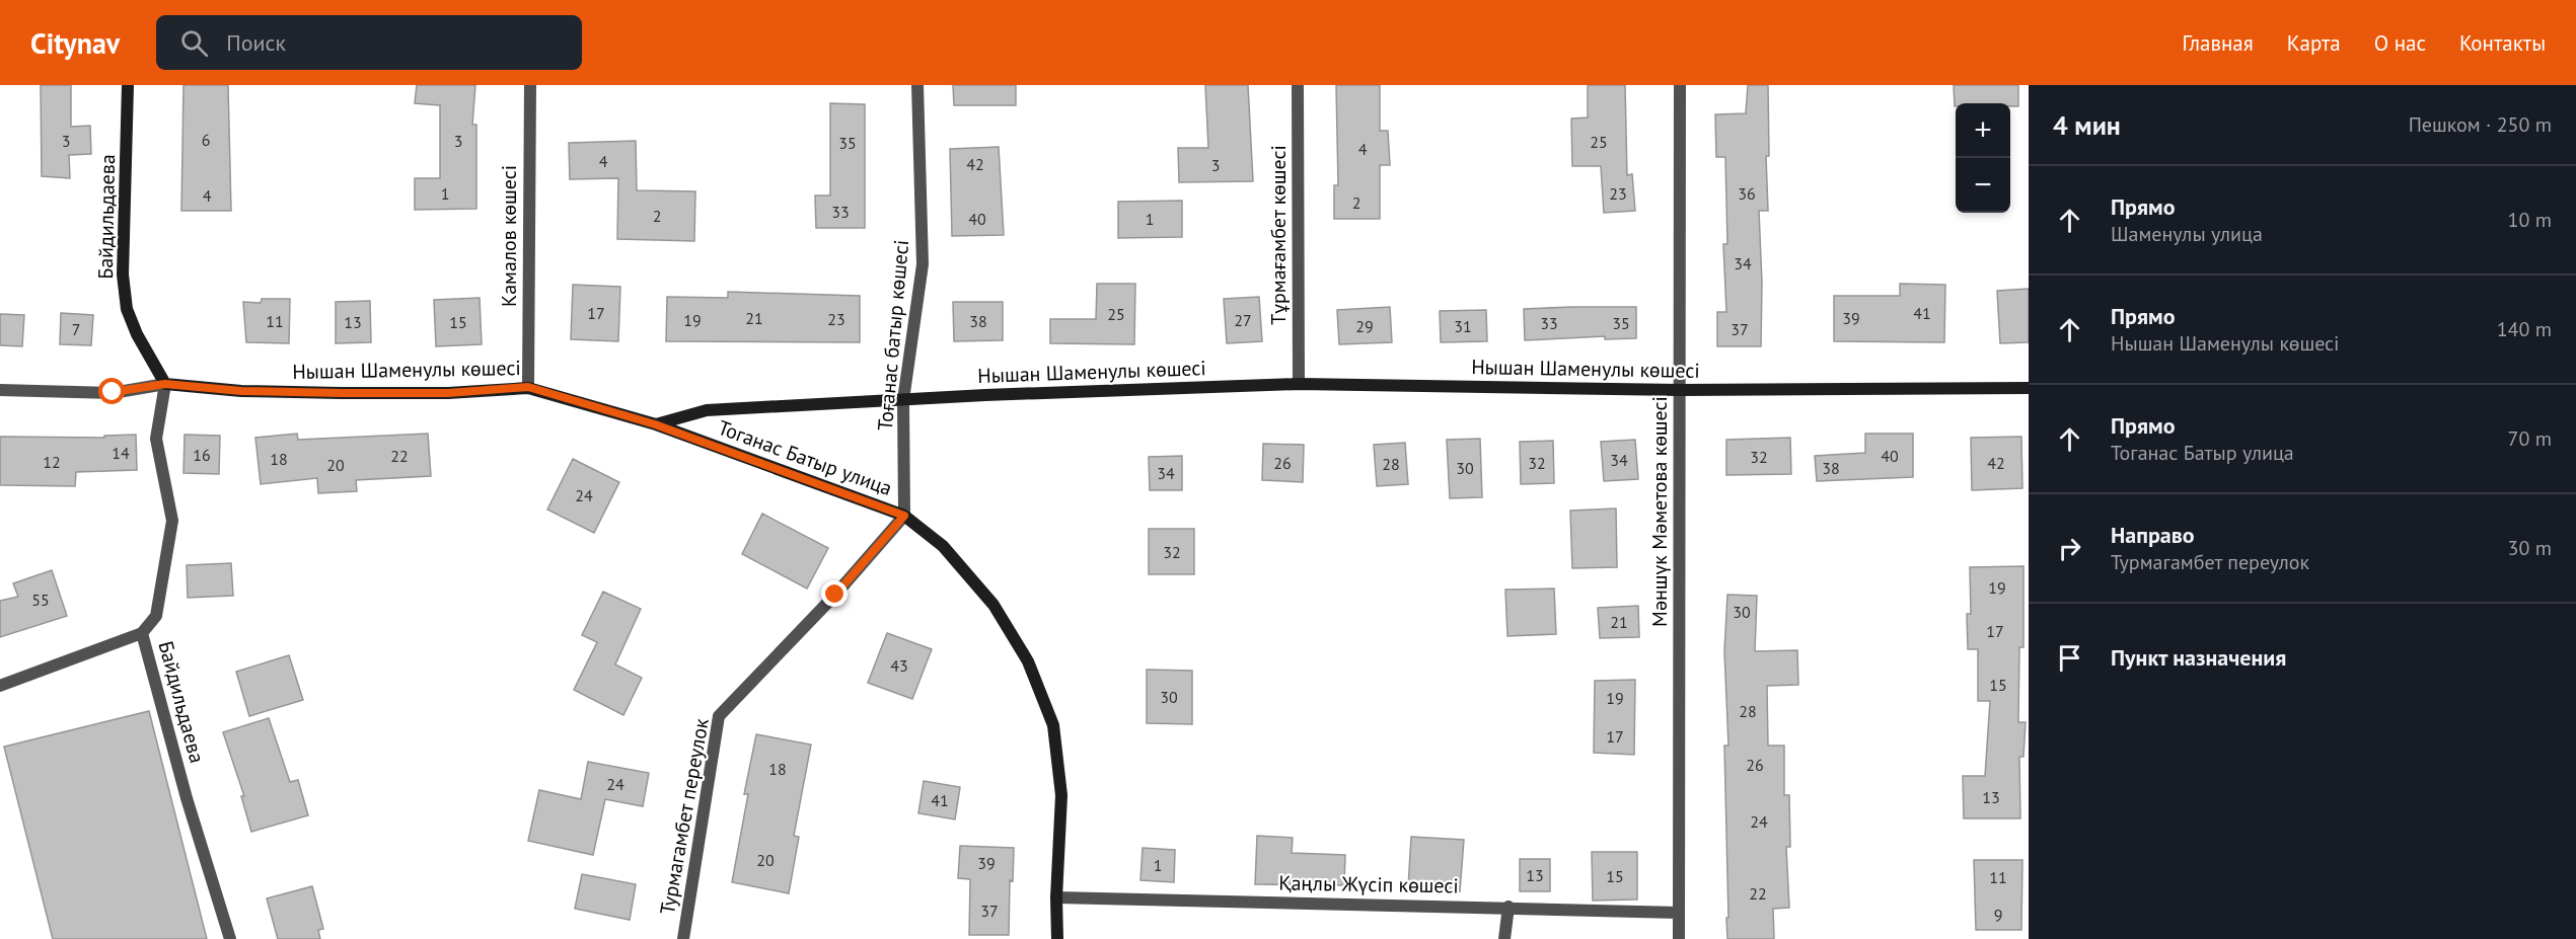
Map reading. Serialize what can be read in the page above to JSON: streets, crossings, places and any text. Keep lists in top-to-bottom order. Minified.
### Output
{"streets":{"street":["Байдильдаева","Тұрмағамбет көшесі","Камалов көшесі","Тоғанас батыр көшесі","Нышан Шаменулы көшесі","Тоганас Батыр улица","Мәншүк Мәметова көшесі","Турмагамбет переулок","Қаңлы Жүсіп көшесі"]},"crossings":[["Байдильдаева","Нышан Шаменулы көшесі"],["Тұрмағамбет көшесі","Нышан Шаменулы көшесі"],["Камалов көшесі","Нышан Шаменулы көшесі"],["Тоғанас батыр көшесі","Нышан Шаменулы көшесі"],["Тоғанас батыр көшесі","Тоганас Батыр улица"],["Тоғанас батыр көшесі","Турмагамбет переулок"],["Нышан Шаменулы көшесі","Тоганас Батыр улица"],["Нышан Шаменулы көшесі","Мәншүк Мәметова көшесі"],["Тоганас Батыр улица","Турмагамбет переулок"],["Тоганас Батыр улица","Қаңлы Жүсіп көшесі"],["Мәншүк Мәметова көшесі","Қаңлы Жүсіп көшесі"]],"house_numbers":["6","3","3","25","35","4","4","42","3","1","23","36","4","2","33","2","40","1","34","17","41","25","21","39","23","19","27","11","38","13","15","33","35","29","31","7","37","14","16","22","40","32","18","34","12","26","32","42","28","20","30","38","34","24","32","19","55","30","21","17","43","15","30","19","28","17","26","18","24","13","41","24","20","39","1","13","15","11","22","37","9"],"page":{"header":"Citynav","search":"Поиск","nav":["Главная","Карта","О нас","Контакты"],"heading":["4 мин","Пешком · 250 m"],"map_buttons":["+","−"],"list":[["Прямо","Шаменулы улица","10 m"],["Прямо","Нышан Шаменулы көшесі","140 m"],["Прямо","Тоганас Батыр улица","70 m"],["Направо","Турмагамбет переулок","30 m"],"Пункт назначения"]}}
